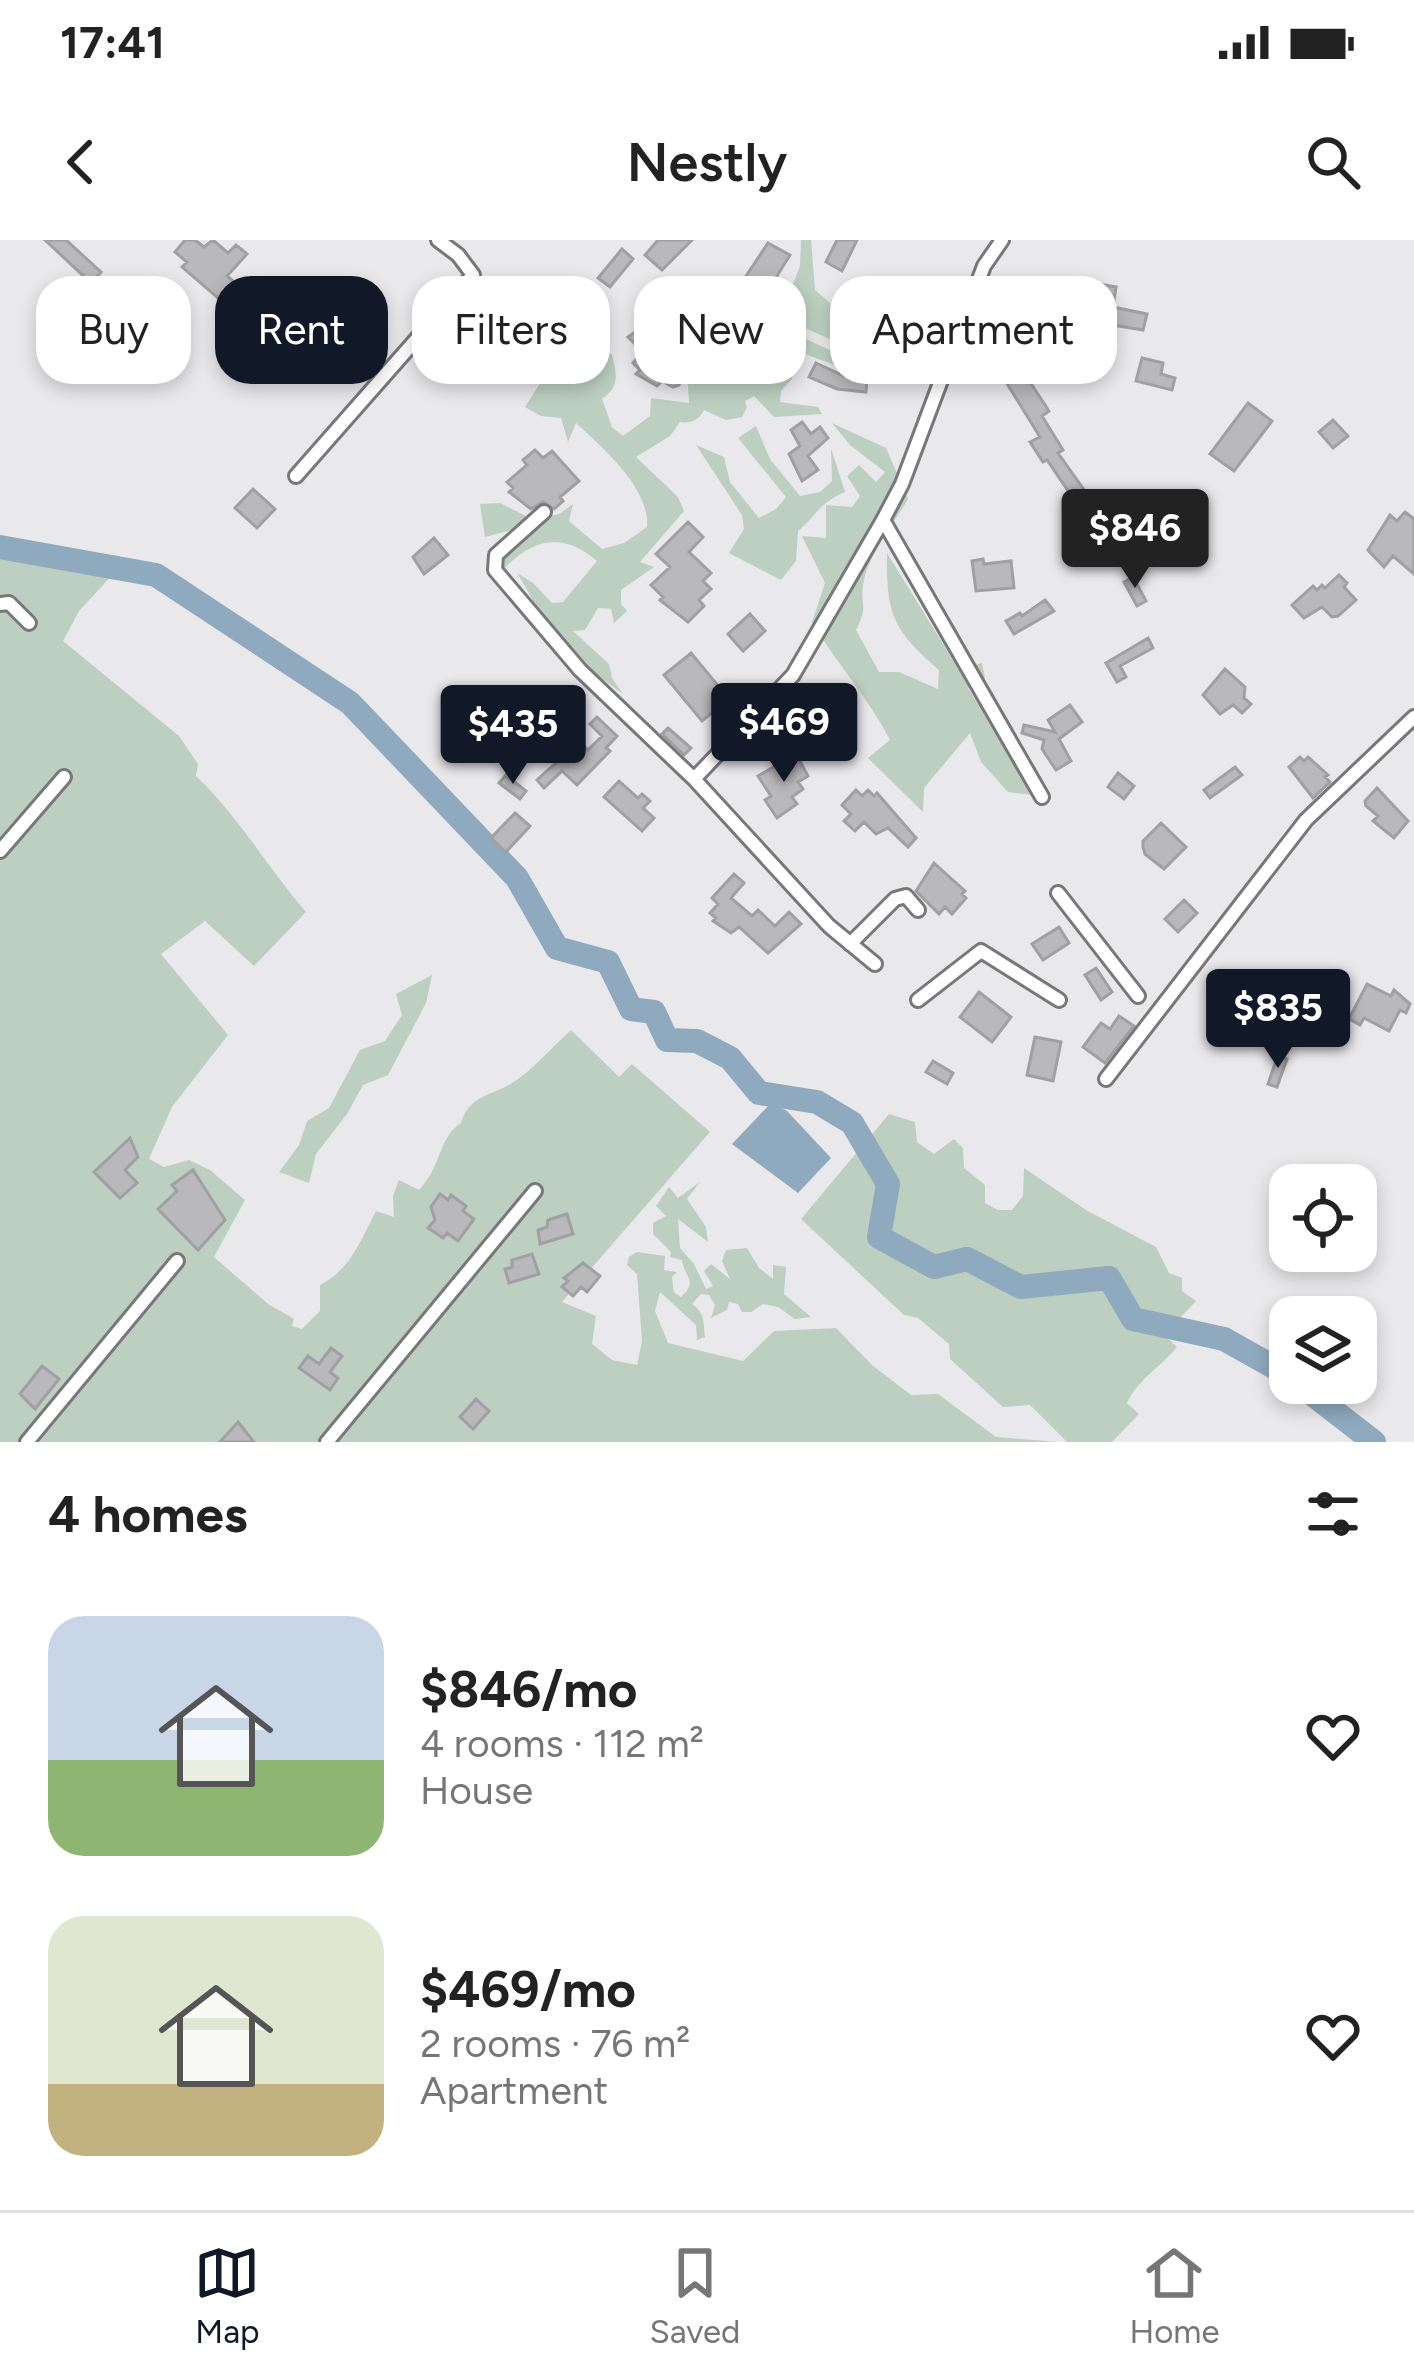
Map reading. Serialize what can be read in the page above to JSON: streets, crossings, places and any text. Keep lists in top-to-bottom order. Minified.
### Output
{"page":{"status":"17:41","header":"Nestly","chip":["Buy","Rent","Filters","New","Apartment"],"price":["$846","$469","$435","$835"],"heading":"4 homes","list":[{"name":"$846/mo","note":"4 rooms · 112 m² · House"},{"name":"$469/mo","note":"2 rooms · 76 m² · Apartment"}],"tabs":["Map","Saved","Home"]}}
